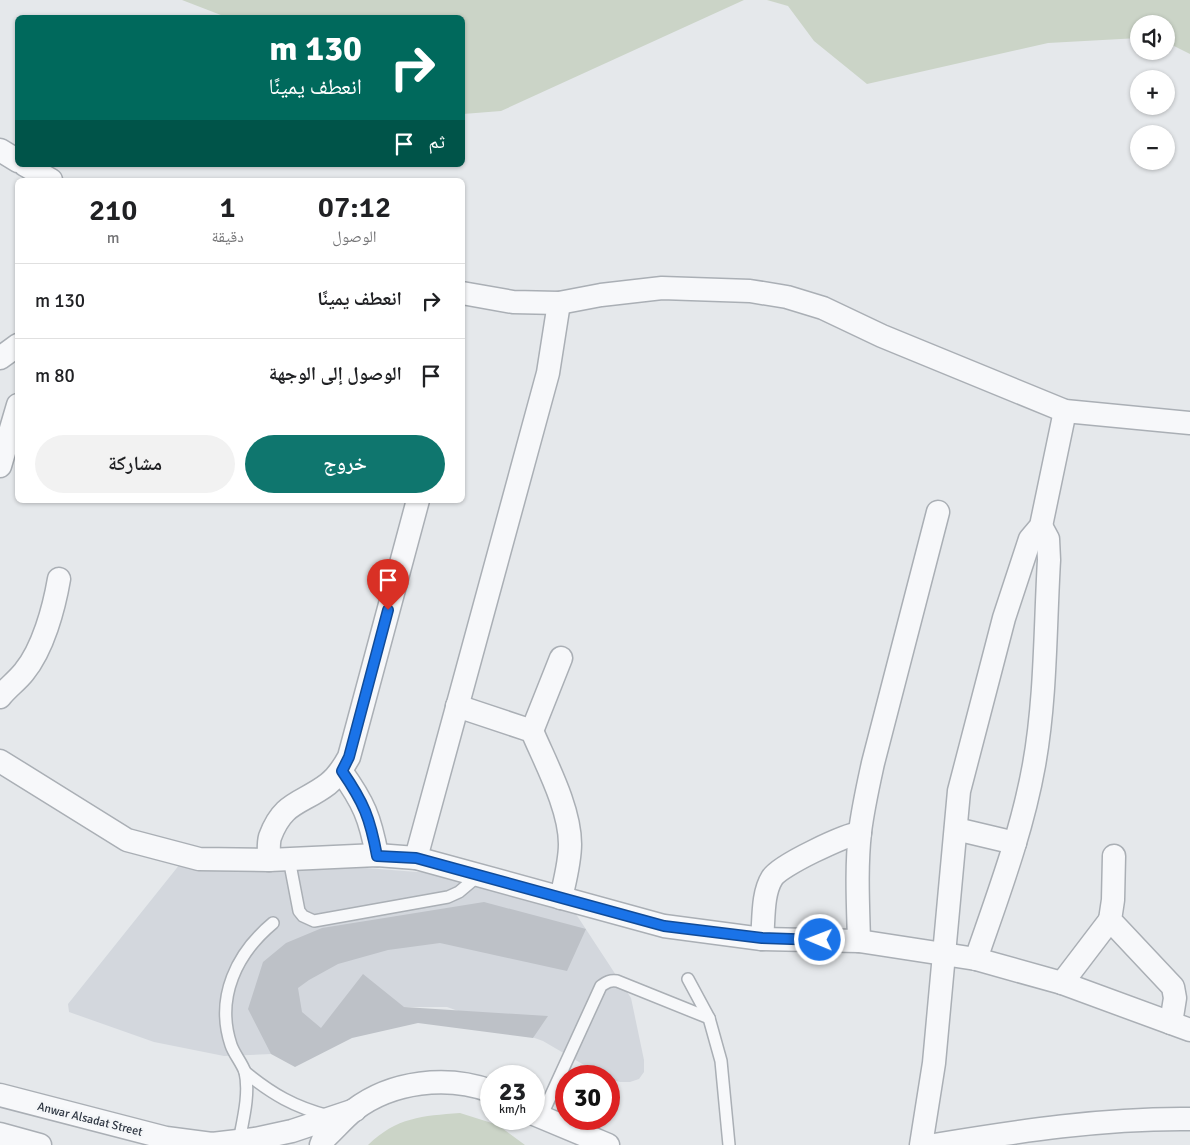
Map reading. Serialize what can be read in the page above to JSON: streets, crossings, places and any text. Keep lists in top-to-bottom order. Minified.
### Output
{"streets":{"street":["Anwar Alsadat Street"]},"page":{"map_buttons":["+","−"],"turn":["130 m","انعطف يمينًا"],"then":"ثم","eta":["07:12","الوصول","1","دقيقة","210","m"],"list":[{"name":"انعطف يمينًا","value":"130 m"},{"name":"الوصول إلى الوجهة","value":"80 m"}],"buttons":["خروج","مشاركة"],"speed":"23 km/h","limit":"30"}}
